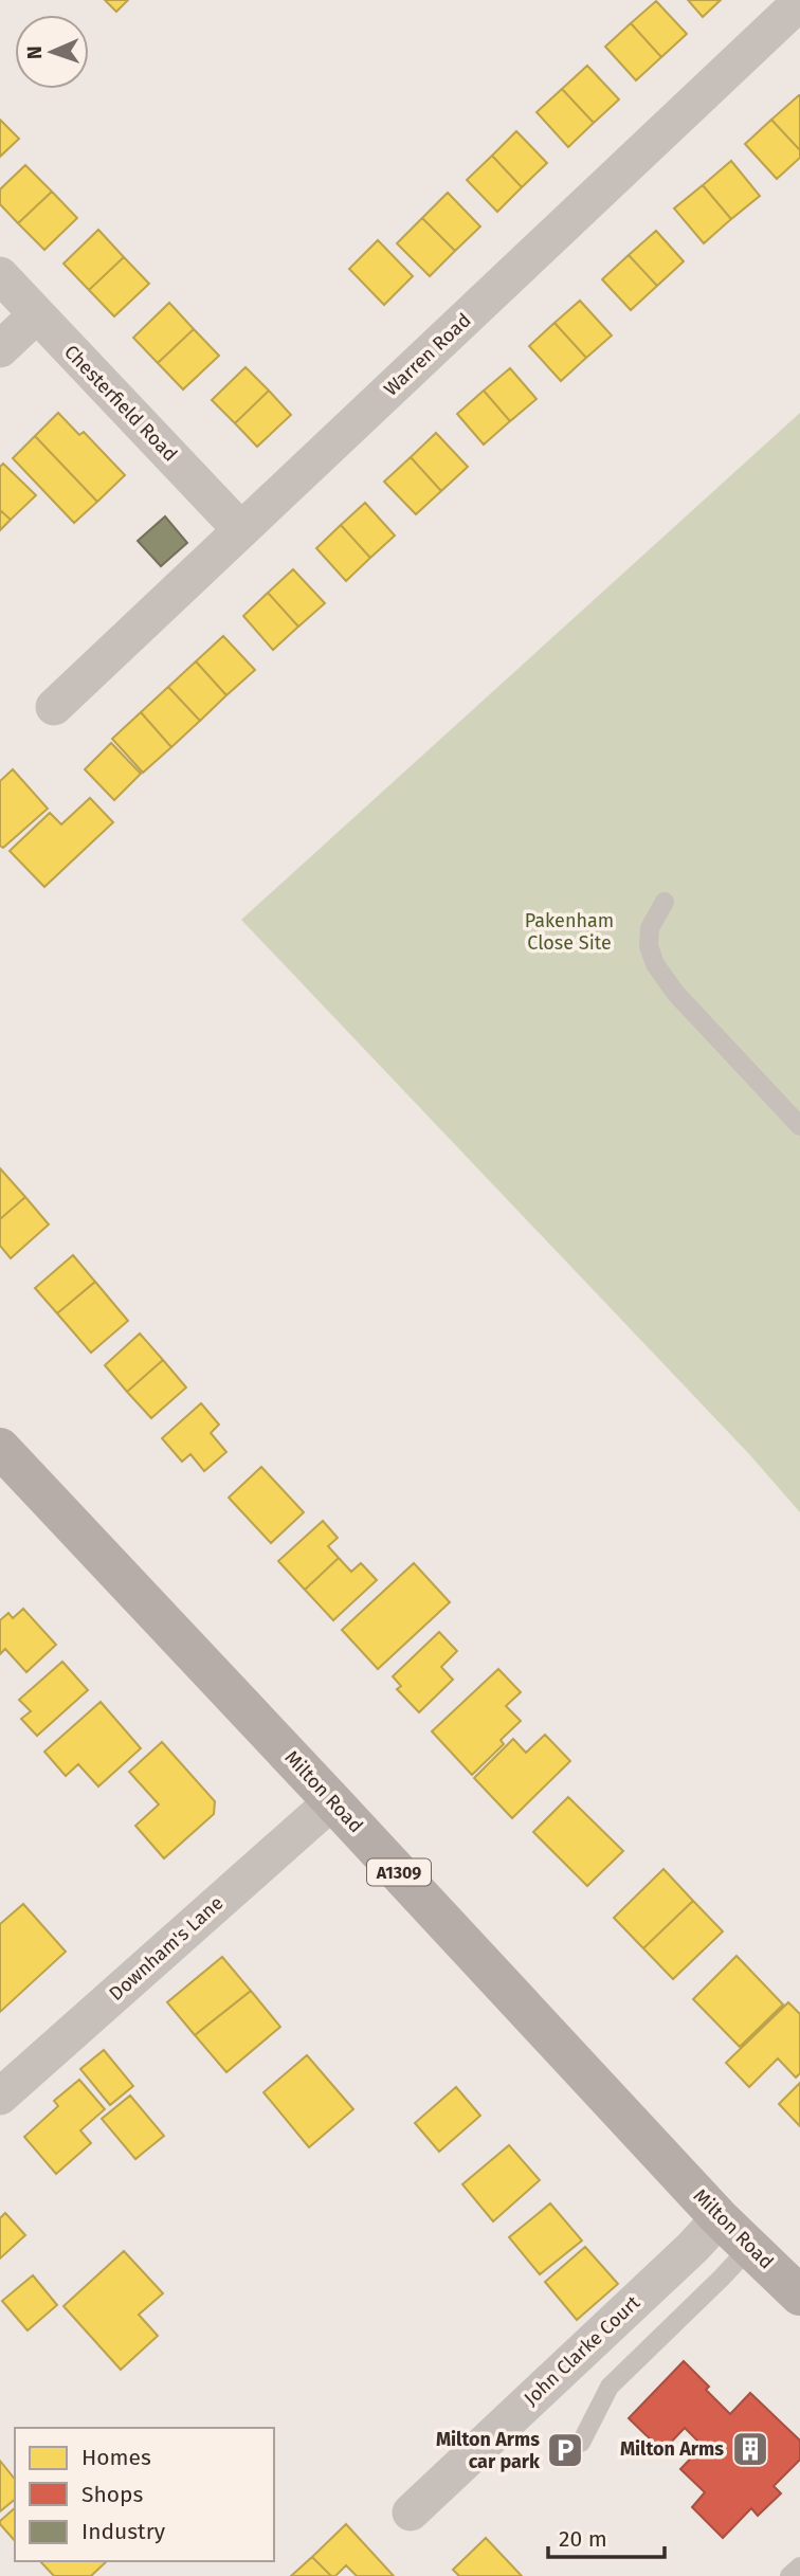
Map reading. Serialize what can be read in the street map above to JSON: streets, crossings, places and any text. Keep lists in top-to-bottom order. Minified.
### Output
{"streets":{"main road":["Milton Road","A1309"],"street":["Warren Road","Chesterfield Road","Downham's Lane","John Clarke Court"]},"crossings":[["Warren Road","Chesterfield Road"],["Milton Road","Downham's Lane"],["Milton Road","John Clarke Court"]],"parks":["Pakenham Close Site"],"places":{"building":["Milton Arms"],"parking":["Milton Arms car park"]},"legend":["Homes","Shops","Industry"],"scale_bar":"20 m","north":"left"}
